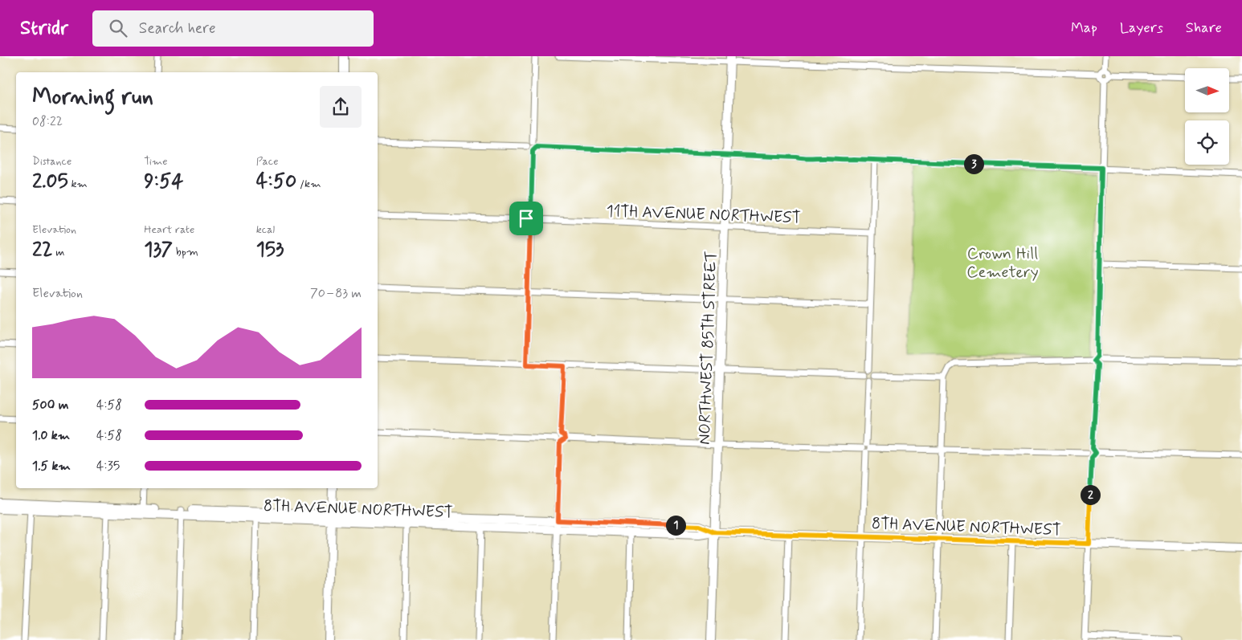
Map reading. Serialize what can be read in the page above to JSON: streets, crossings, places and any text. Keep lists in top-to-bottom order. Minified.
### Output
{"streets":{"main road":["NORTHWEST 85TH STREET","8TH AVENUE NORTHWEST"],"street":["11TH AVENUE NORTHWEST"]},"crossings":[["11TH AVENUE NORTHWEST","NORTHWEST 85TH STREET"],["NORTHWEST 85TH STREET","8TH AVENUE NORTHWEST"]],"parks":["Crown Hill Cemetery"],"north":"right","page":{"header":"Stridr","search":"Search here","nav":["Map","Layers","Share"],"heading":["Morning run","08:22"],"stats":[["Distance","2.05 km"],["Time","9:54"],["Pace","4:50 /km"],["Elevation","22 m"],["Heart rate","137 bpm"],["kcal","153"]],"pins":["3","2","1"],"chart":["Elevation","70–83 m"],"list":[{"name":"500 m","note":"4:58"},{"name":"1.0 km","note":"4:58"},{"name":"1.5 km","note":"4:35"}]}}
